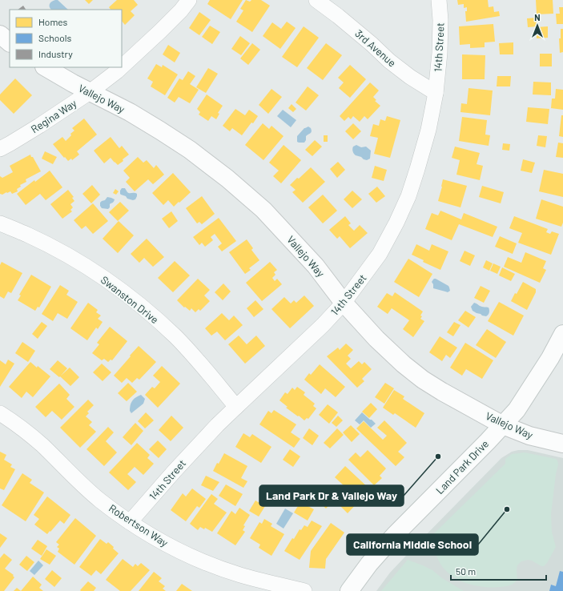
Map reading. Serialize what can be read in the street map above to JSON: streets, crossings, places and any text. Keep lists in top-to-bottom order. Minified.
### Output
{"streets":{"street":["14th Street","3rd Avenue","Vallejo Way","Regina Way","Swanston Drive","Land Park Drive","Robertson Way"]},"crossings":[["14th Street","3rd Avenue"],["14th Street","Vallejo Way"],["14th Street","Swanston Drive"],["14th Street","Robertson Way"],["Vallejo Way","Regina Way"],["Vallejo Way","Land Park Drive"]],"places":["Land Park Dr & Vallejo Way","California Middle School"],"legend":["Homes","Schools","Industry"],"scale_bar":"50 m","north":"top"}
